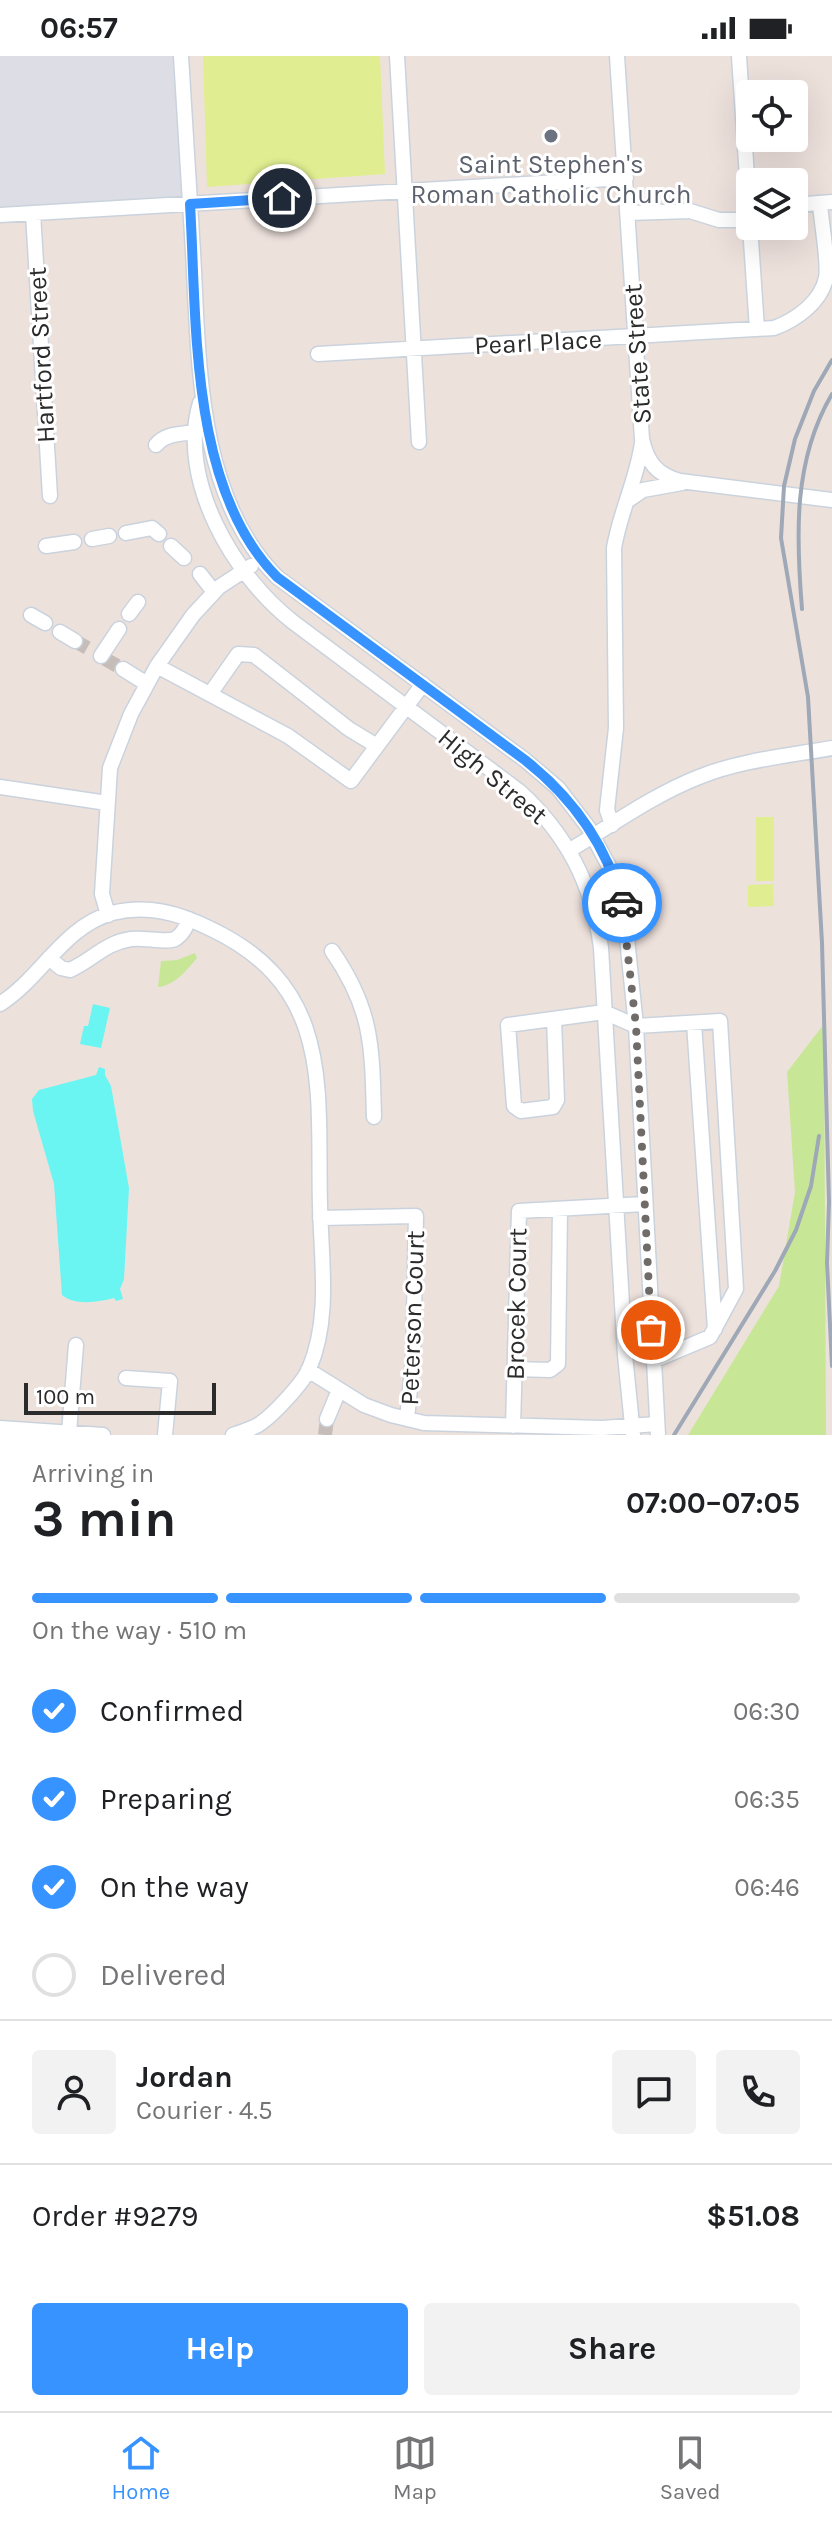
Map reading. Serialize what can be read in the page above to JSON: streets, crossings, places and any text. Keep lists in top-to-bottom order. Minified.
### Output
{"streets":{"street":["Pearl Place","State Street","Hartford Street","High Street","Brocek Court","Peterson Court"]},"crossings":[["Pearl Place","State Street"],["High Street","Brocek Court"]],"places":["Saint Stephen's Roman Catholic Church"],"scale_bar":"100 m","page":{"status":"06:57","scale":"100 m","heading":["3 min","Arriving in","07:00–07:05"],"panel":["Jordan","Courier · 4.5","Order #9279","$51.08"],"bar":"On the way · 510 m","list":[["Confirmed","06:30"],["Preparing","06:35"],["On the way","06:46"],"Delivered"],"buttons":["Help","Share"],"tabs":["Home","Map","Saved"]}}
